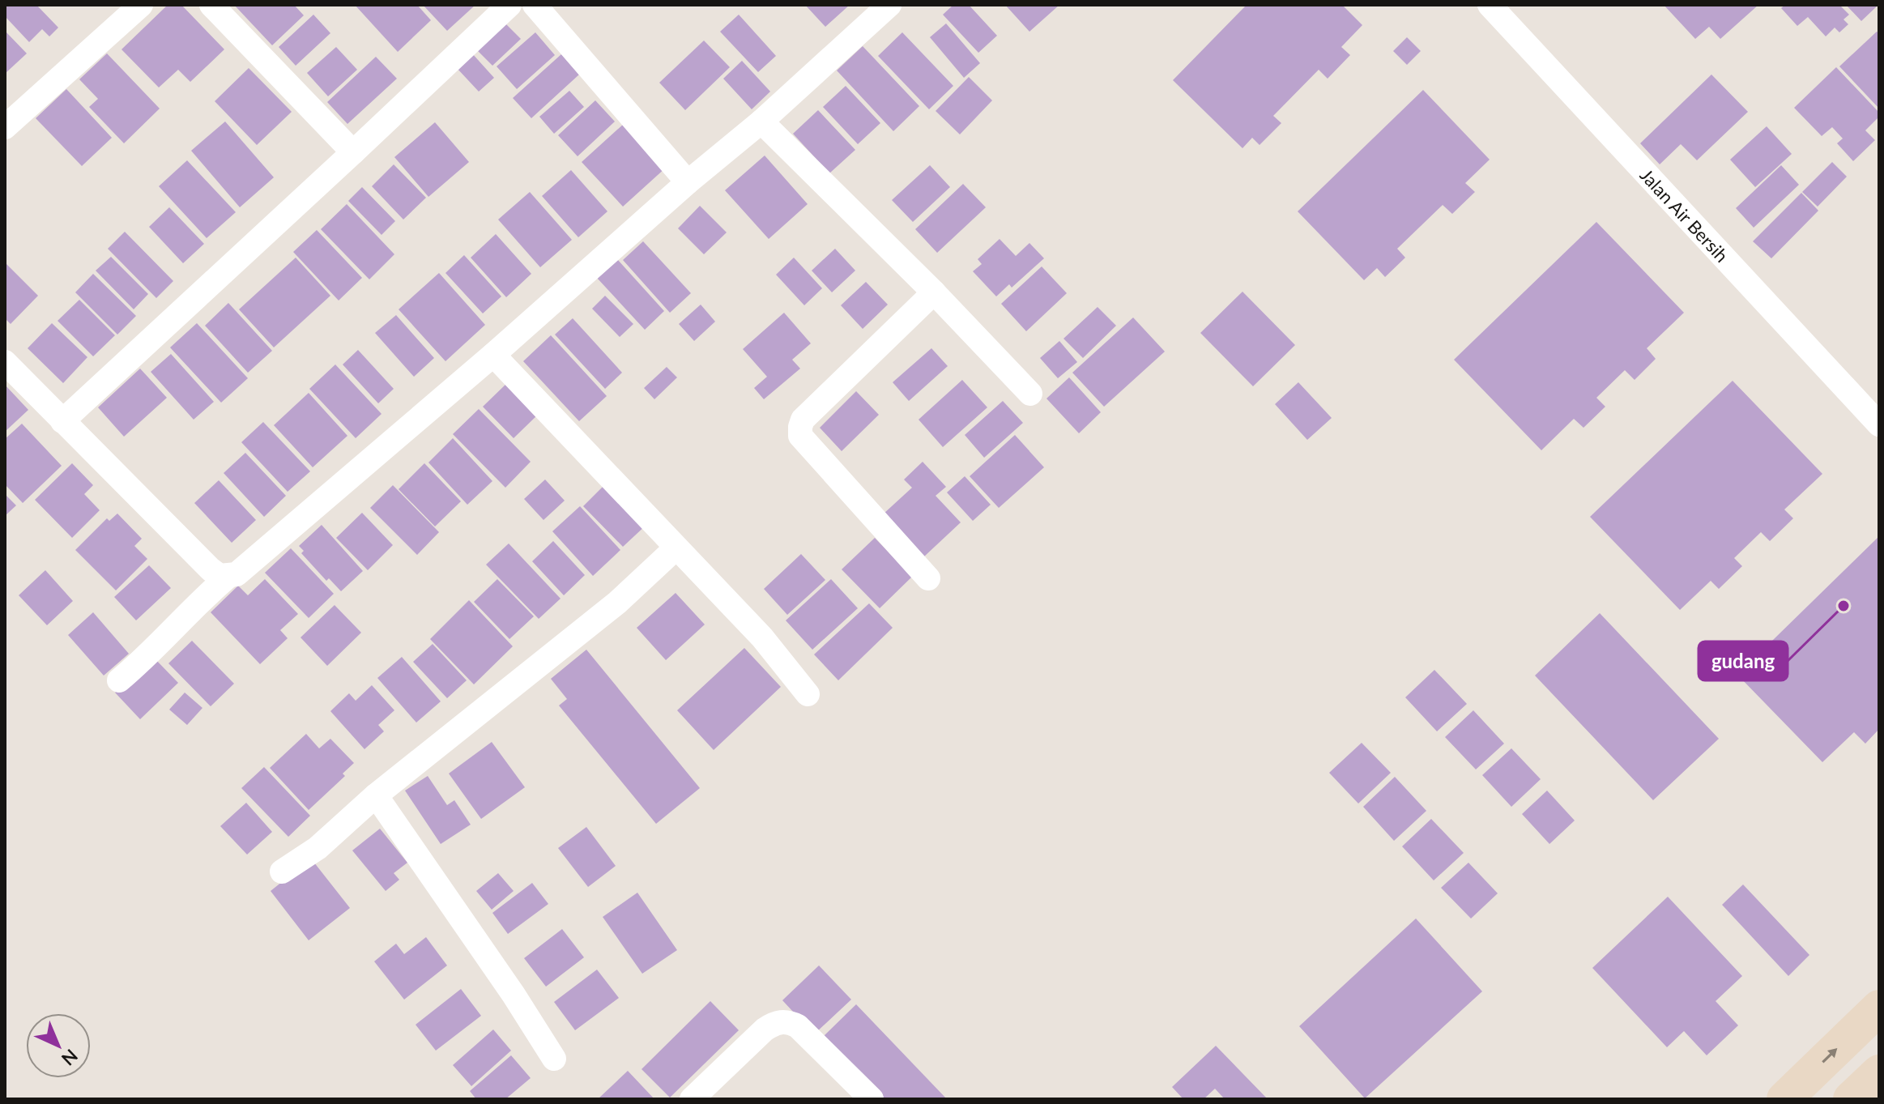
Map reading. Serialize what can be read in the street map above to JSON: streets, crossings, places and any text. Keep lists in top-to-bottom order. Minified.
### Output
{"streets":{"street":["Jalan Air Bersih"]},"places":["gudang"],"north":"bottom right"}
